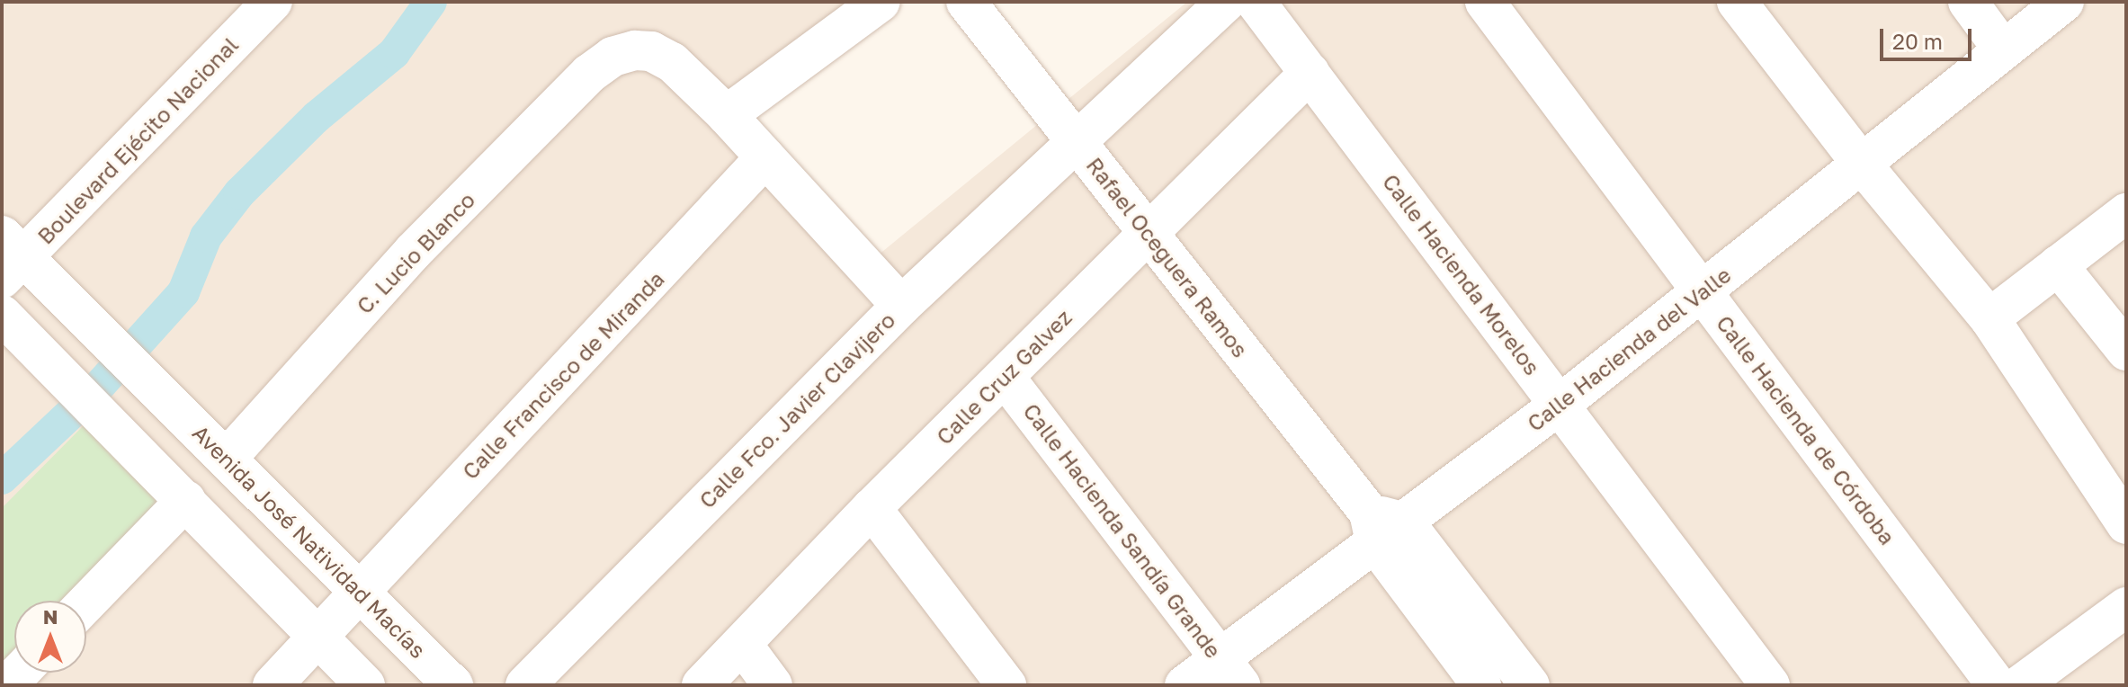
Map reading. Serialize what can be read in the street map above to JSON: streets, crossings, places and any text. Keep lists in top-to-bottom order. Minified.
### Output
{"streets":{"street":["Boulevard Ejécito Nacional","C. Lucio Blanco","Rafael Oceguera Ramos","Calle Hacienda Morelos","Calle Hacienda del Valle","Calle Francisco de Miranda","Calle Cruz Galvez","Calle Fco. Javier Clavijero","Calle Hacienda de Córdoba","Calle Hacienda Sandía Grande","Avenida José Natividad Macías"]},"crossings":[["Boulevard Ejécito Nacional","Avenida José Natividad Macías"],["C. Lucio Blanco","Avenida José Natividad Macías"],["Rafael Oceguera Ramos","Calle Hacienda del Valle"],["Rafael Oceguera Ramos","Calle Cruz Galvez"],["Rafael Oceguera Ramos","Calle Fco. Javier Clavijero"],["Calle Hacienda Morelos","Calle Hacienda del Valle"],["Calle Hacienda Morelos","Calle Cruz Galvez"],["Calle Hacienda del Valle","Calle Hacienda de Córdoba"],["Calle Hacienda del Valle","Calle Hacienda Sandía Grande"],["Calle Francisco de Miranda","Avenida José Natividad Macías"],["Calle Cruz Galvez","Calle Hacienda Sandía Grande"]],"scale_bar":"20 m","north":"top"}
